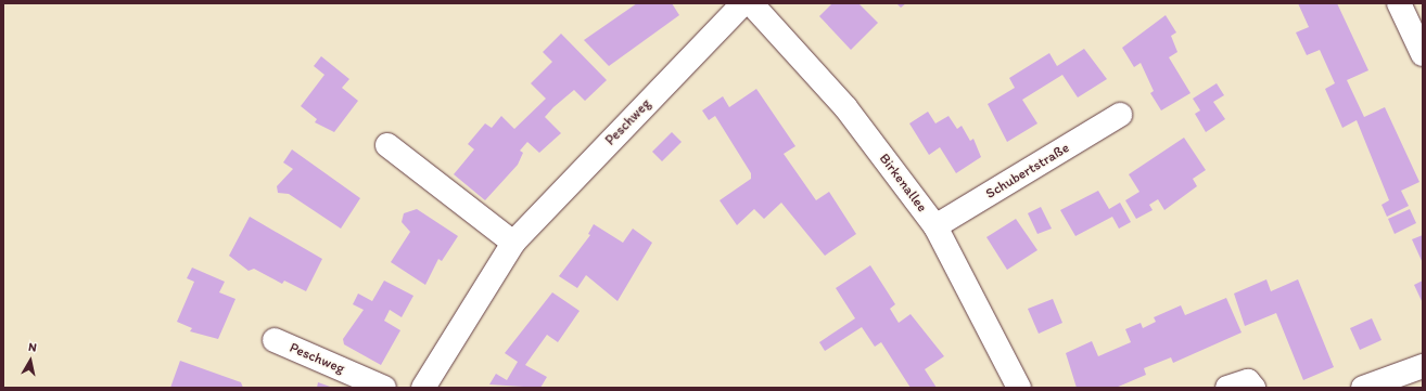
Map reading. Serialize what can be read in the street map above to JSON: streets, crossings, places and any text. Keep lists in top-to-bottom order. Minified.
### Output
{"streets":{"street":["Peschweg","Schubertstraße","Birkenallee"]},"crossings":[["Schubertstraße","Birkenallee"]],"north":"top"}
